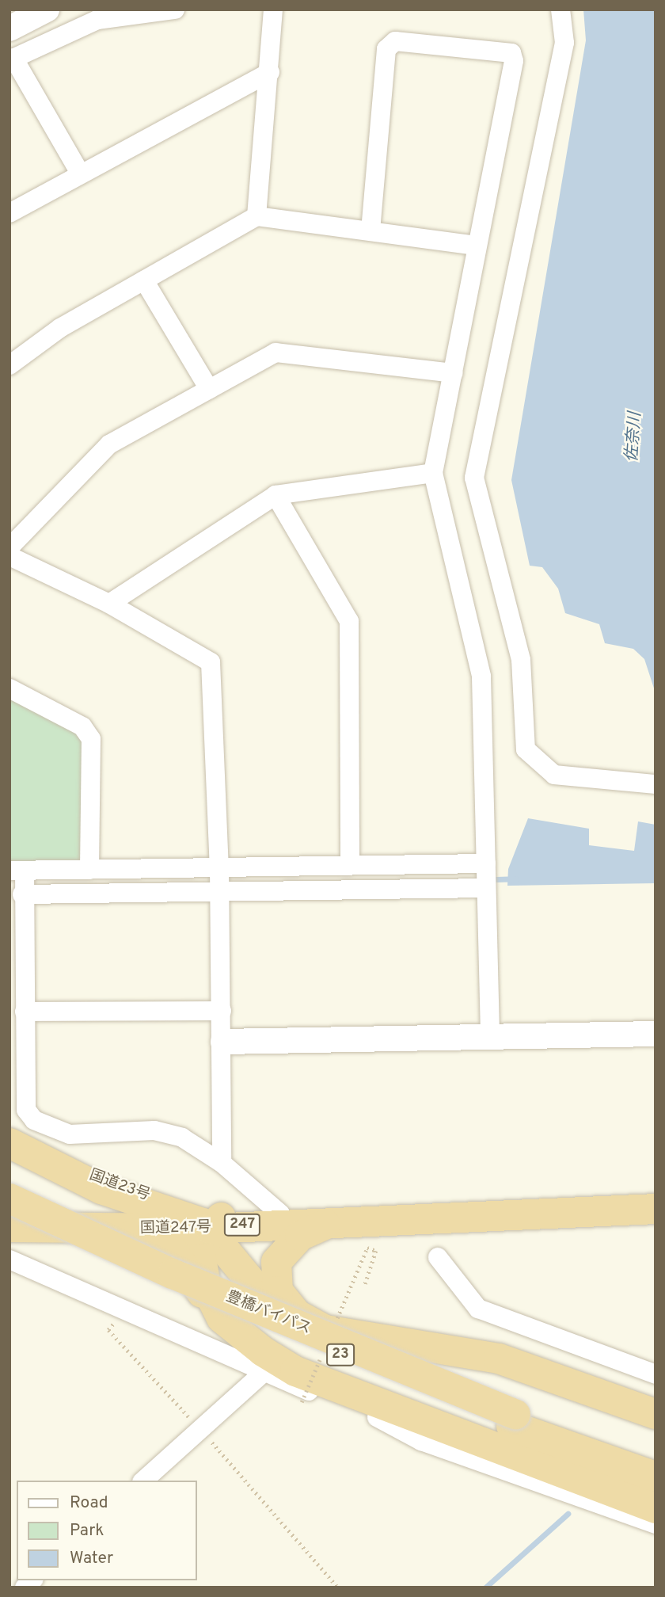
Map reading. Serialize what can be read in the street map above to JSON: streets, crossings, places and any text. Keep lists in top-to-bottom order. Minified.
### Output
{"streets":{"highway":["国道23号","247","国道247号","豊橋バイパス","23"]},"crossings":[["国道23号","国道247号"]],"water":["佐奈川"],"legend":["Road","Park","Water"]}
